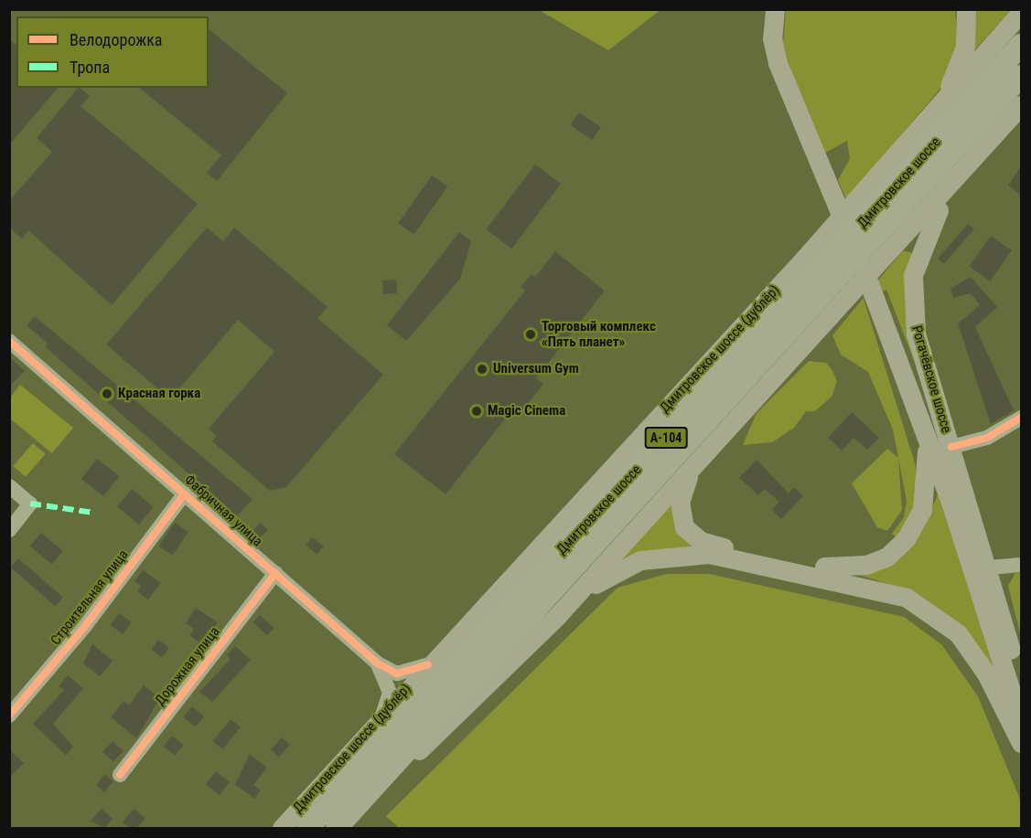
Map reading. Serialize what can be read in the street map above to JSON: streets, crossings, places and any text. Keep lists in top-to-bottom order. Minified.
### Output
{"streets":{"highway":["Дмитровское шоссе","А-104"],"main road":["Дмитровское шоссе (дублёр)","Рогачёвское шоссе"],"street":["Фабричная улица","Строительная улица","Дорожная улица"]},"crossings":[["Дмитровское шоссе (дублёр)","Фабричная улица"],["Фабричная улица","Строительная улица"],["Фабричная улица","Дорожная улица"]],"places":["Торговый комплекс «Пять планет»","Universum Gym","Красная горка","Magic Cinema"],"legend":["Велодорожка","Тропа"]}
